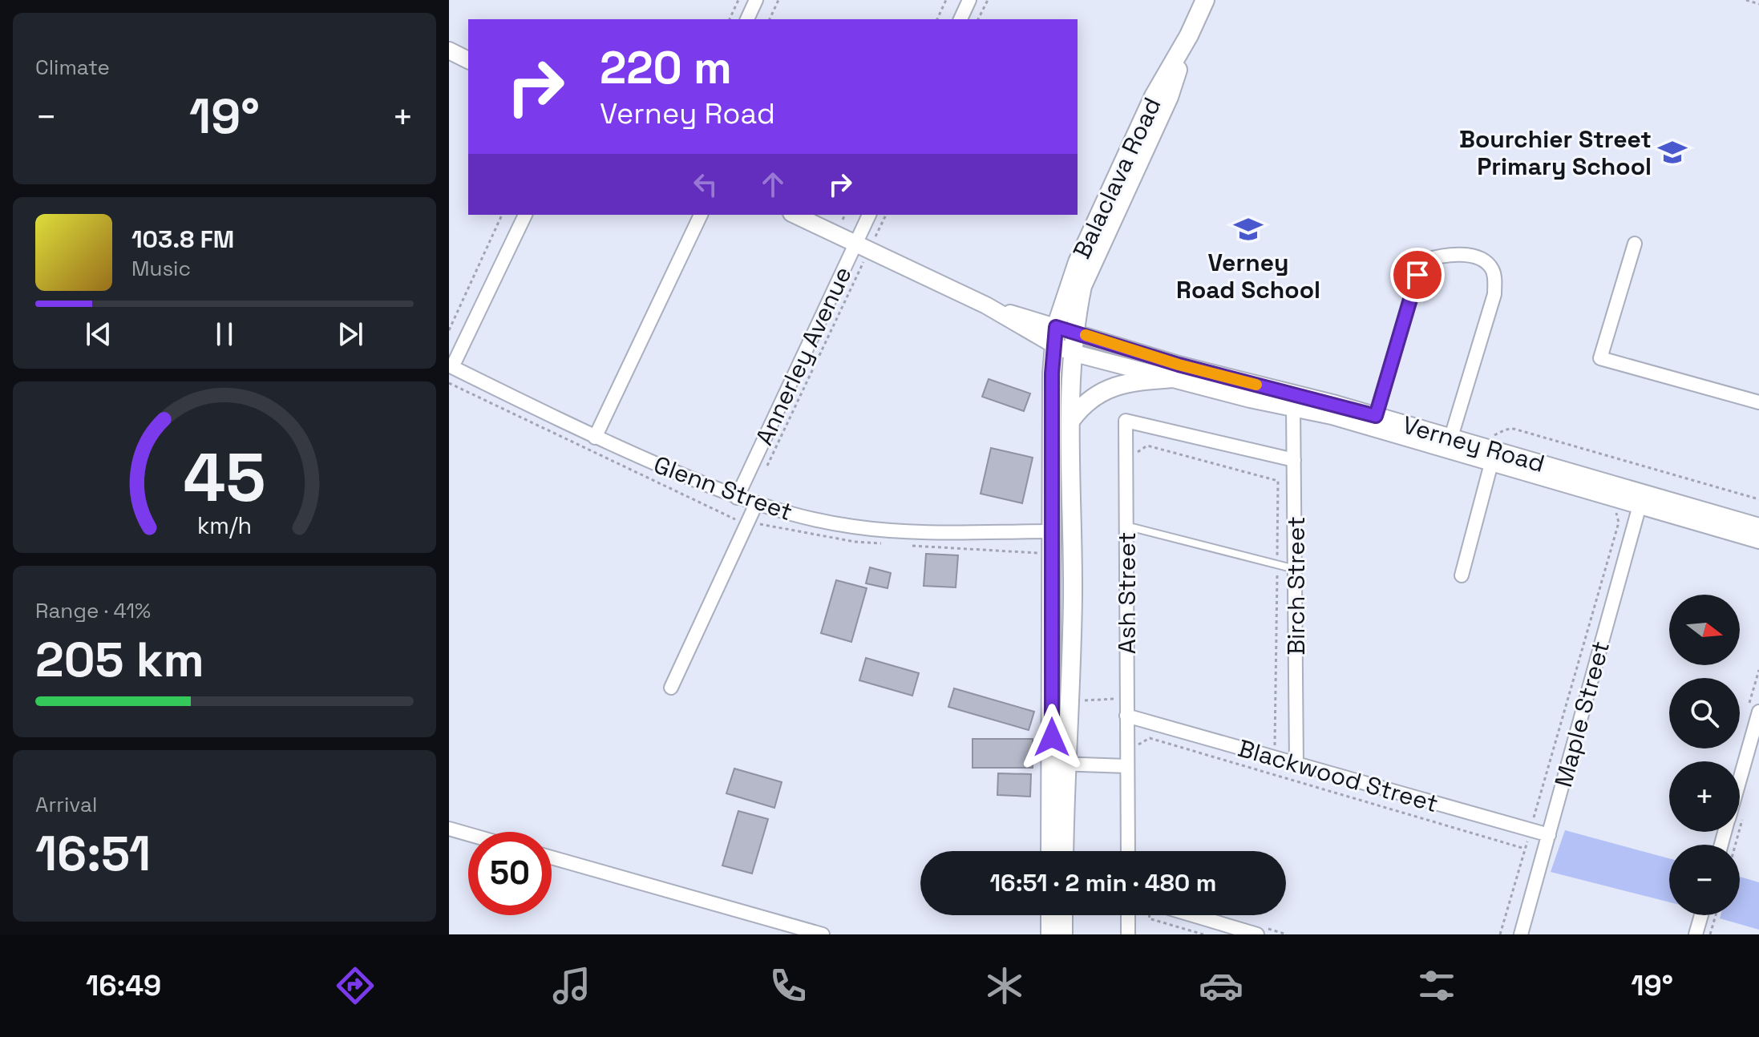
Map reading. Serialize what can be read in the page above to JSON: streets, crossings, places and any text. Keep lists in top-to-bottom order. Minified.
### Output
{"streets":{"main road":["Balaclava Road"],"street":["Annerley Avenue","Verney Road","Glenn Street","Birch Street","Ash Street","Maple Street","Blackwood Street"]},"crossings":[["Balaclava Road","Verney Road"],["Balaclava Road","Glenn Street"],["Annerley Avenue","Glenn Street"],["Verney Road","Birch Street"],["Verney Road","Maple Street"],["Birch Street","Ash Street"],["Birch Street","Blackwood Street"],["Ash Street","Blackwood Street"],["Maple Street","Blackwood Street"]],"places":{"school or university":["Bourchier Street Primary School","Verney Road School"]},"north":"right","page":{"tile":["Climate",["Range · 41%","205 km"],["Arrival","16:51"]],"turn":["220 m","Verney Road"],"heat":["−","19°","+"],"song":["103.8 FM","Music"],"map_buttons":["+","−"],"limit":"50","trip":"16:51 · 2 min · 480 m","tabs":["16:49","19°"],"gauge":["45","km/h"]}}
